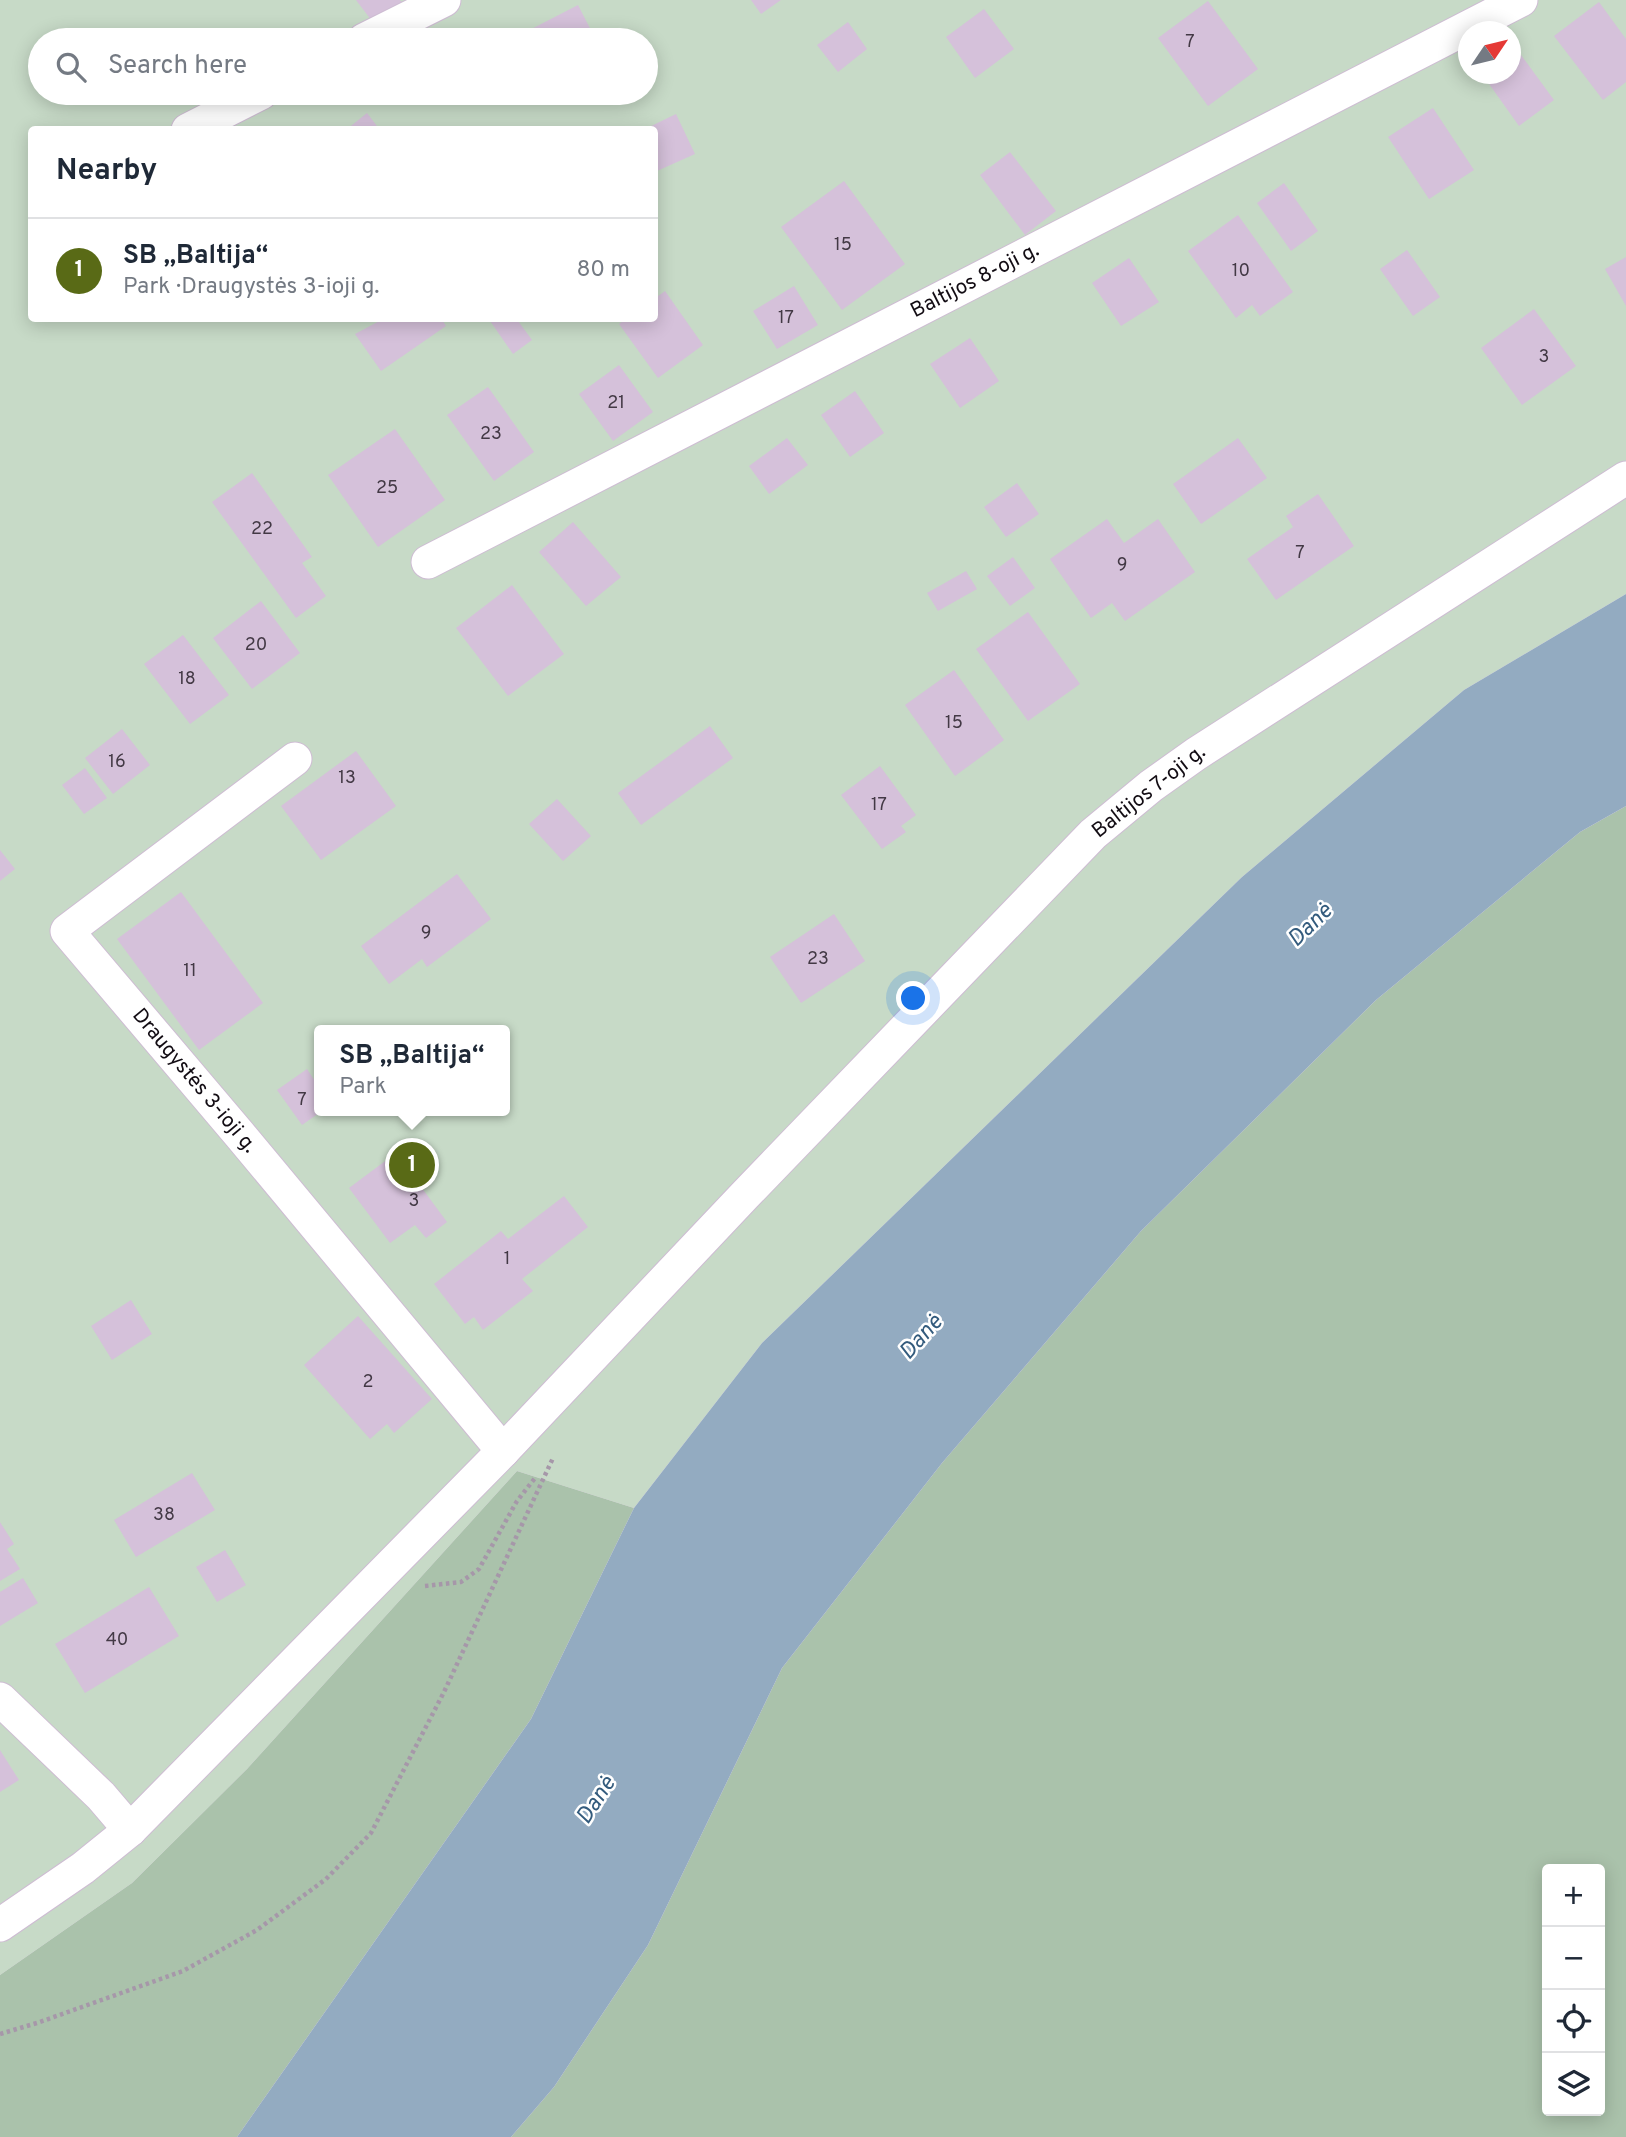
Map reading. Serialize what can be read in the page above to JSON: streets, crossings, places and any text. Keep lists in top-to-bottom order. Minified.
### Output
{"streets":{"street":["Baltijos 8-oji g.","Baltijos 7-oji g.","Draugystės 3-ioji g."]},"crossings":[["Baltijos 7-oji g.","Draugystės 3-ioji g."]],"water":["Danė"],"house_numbers":["7","15","10","17","3","21","23","25","22","7","9","20","18","15","16","13","17","9","23","11","7","3","1","2","38","40"],"north":"top right","page":{"search":"Search here","heading":"Nearby","list":[{"mark":"1","name":"SB „Baltija“","note":"Park · Draugystės 3-ioji g.","value":"80 m"}],"popup":["SB „Baltija“","Park"],"pins":"1","map_buttons":["+","−"]}}
